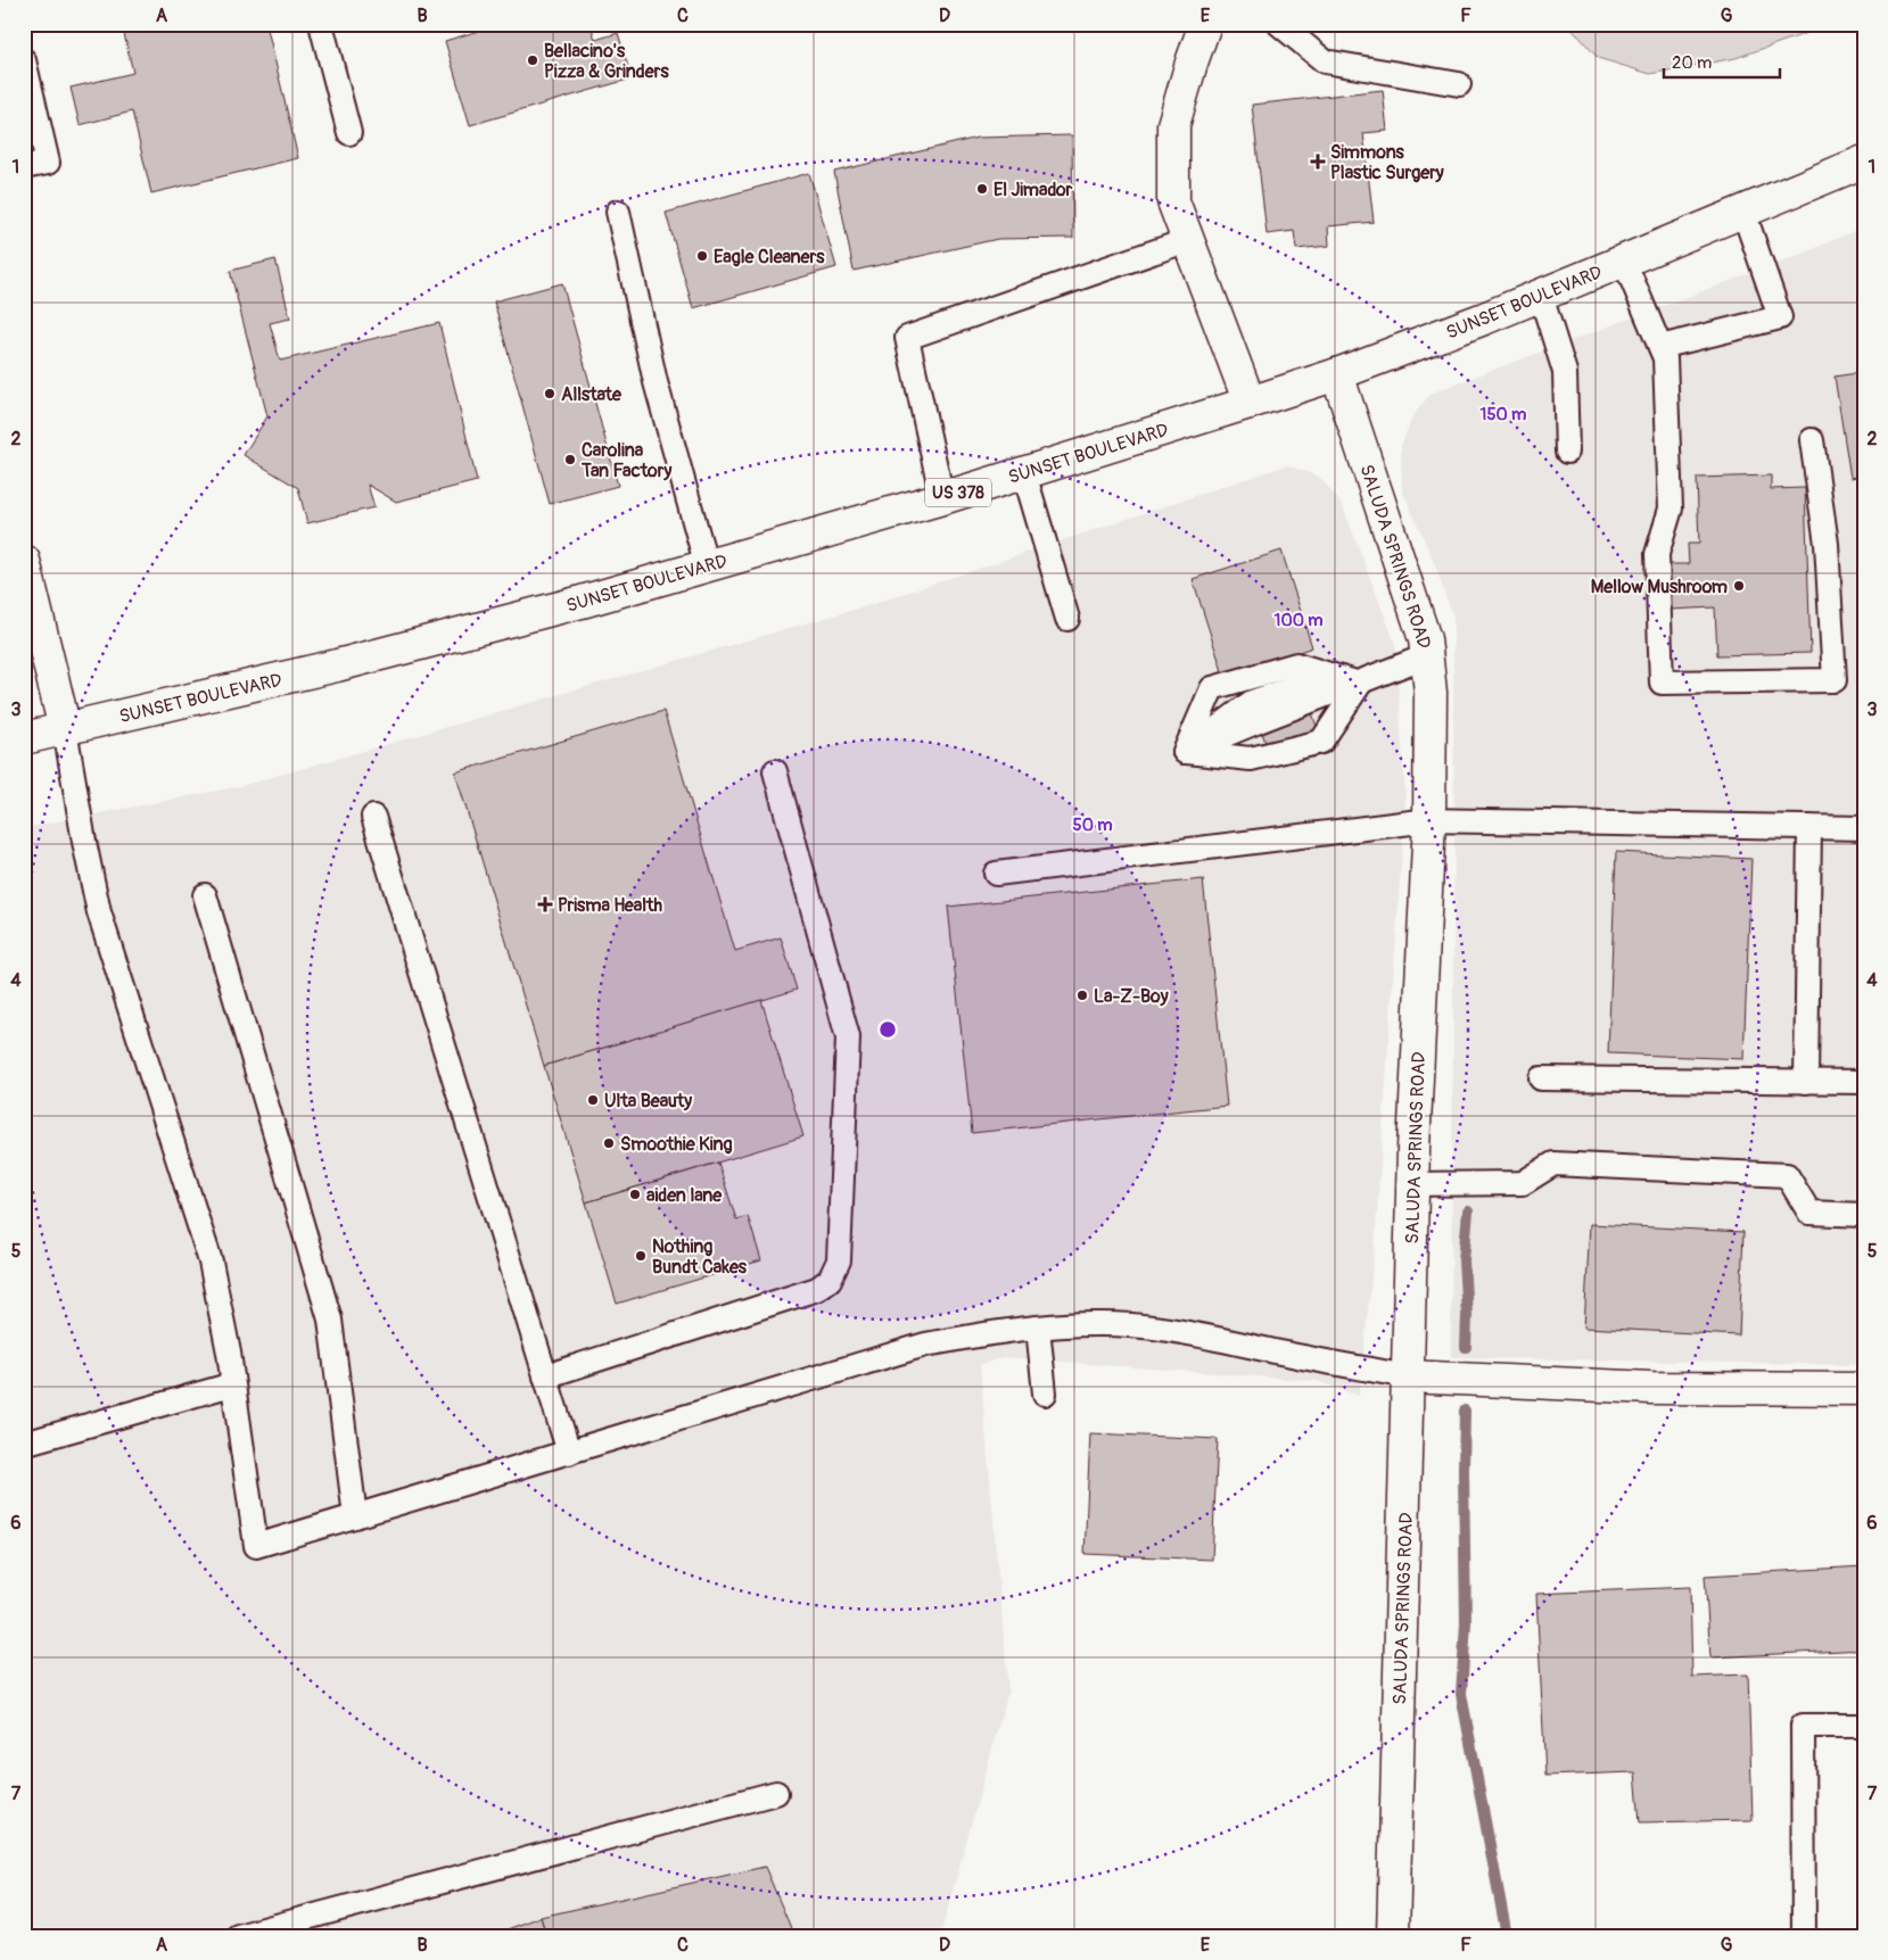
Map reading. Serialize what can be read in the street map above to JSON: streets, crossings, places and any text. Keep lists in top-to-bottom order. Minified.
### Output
{"streets":{"street":["SUNSET BOULEVARD","US 378","SALUDA SPRINGS ROAD"]},"crossings":[["SUNSET BOULEVARD","SALUDA SPRINGS ROAD"]],"places":{"other":["Bellacino's Pizza & Grinders","El Jimador","Eagle Cleaners","Allstate","Carolina Tan Factory","Mellow Mushroom","La-Z-Boy","Ulta Beauty","Smoothie King","aiden lane","Nothing Bundt Cakes"],"health":["Simmons Plastic Surgery","Prisma Health"]},"scale_bar":"20 m","grid":{"columns":["A","B","C","D","E","F","G"],"rows":["1","2","3","4","5","6","7"]},"rings":["150 m","100 m","50 m"]}
